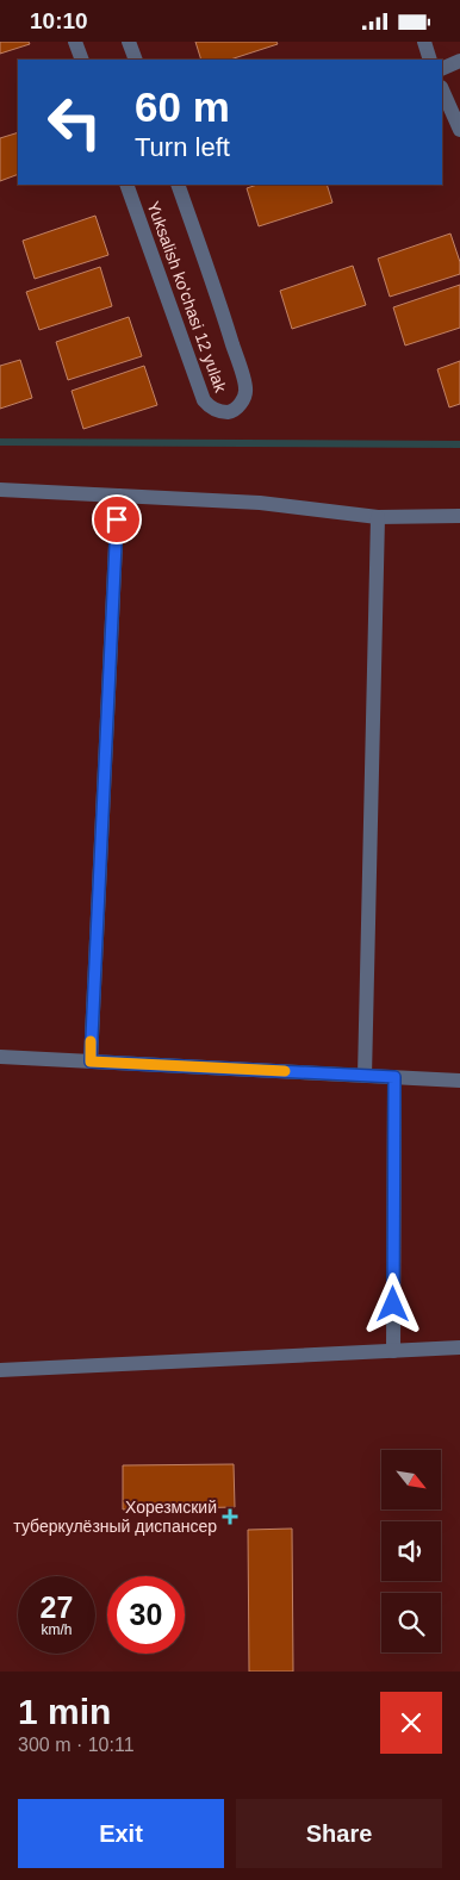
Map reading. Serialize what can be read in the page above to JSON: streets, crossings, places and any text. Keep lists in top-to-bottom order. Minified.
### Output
{"streets":{"street":["Yuksalish ko'chasi 12 yulak"]},"places":{"health":["Хорезмский туберкулёзный диспансер"]},"north":"bottom right","page":{"status":"10:10","turn":["60 m","Turn left"],"speed":"27 km/h","limit":"30","heading":["1 min","300 m · 10:11"],"buttons":["Exit","Share"]}}
